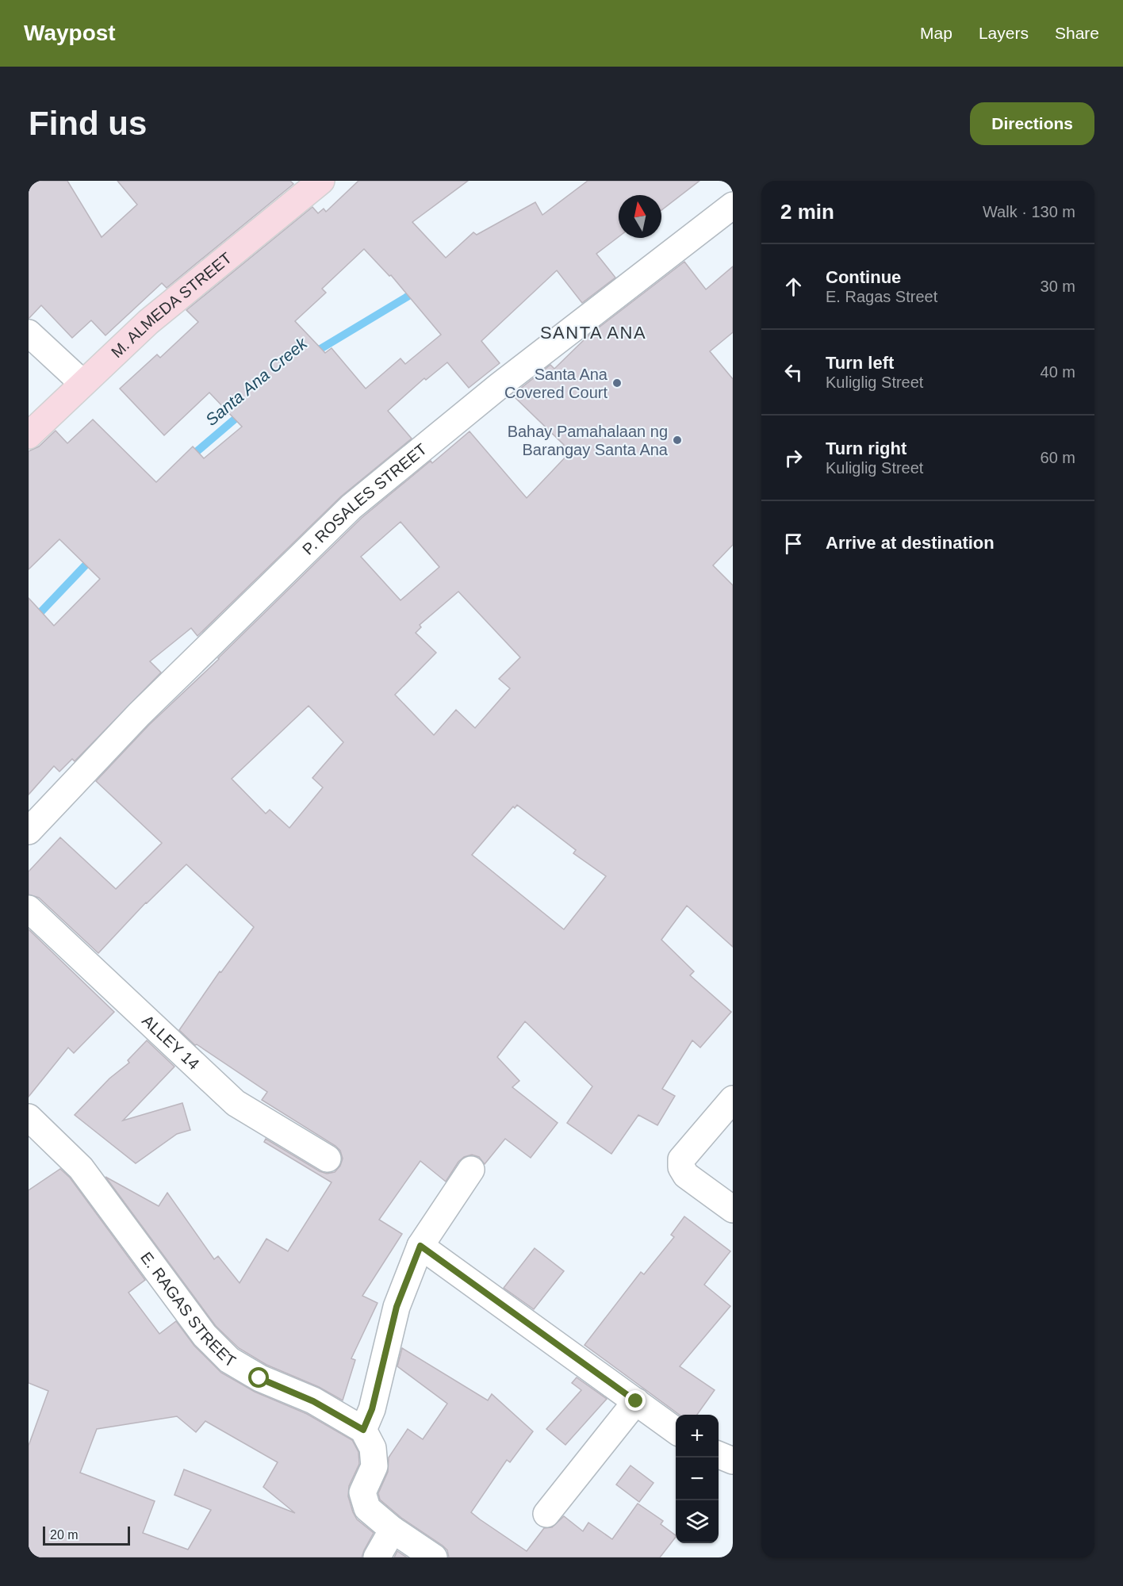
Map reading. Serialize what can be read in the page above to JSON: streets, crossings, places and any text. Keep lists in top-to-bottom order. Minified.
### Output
{"streets":{"main road":["M. ALMEDA STREET"],"street":["P. ROSALES STREET","ALLEY 14","E. RAGAS STREET"]},"districts":["SANTA ANA"],"water":["Santa Ana Creek"],"places":["Santa Ana Covered Court","Bahay Pamahalaan ng Barangay Santa Ana"],"scale_bar":"20 m","north":"top","page":{"header":"Waypost","nav":["Map","Layers","Share"],"buttons":"Directions","title":"Find us","heading":["2 min","Walk · 130 m"],"list":[["Continue","E. Ragas Street","30 m"],["Turn left","Kuliglig Street","40 m"],["Turn right","Kuliglig Street","60 m"],"Arrive at destination"],"map_buttons":["+","−"],"scale":"20 m"}}
